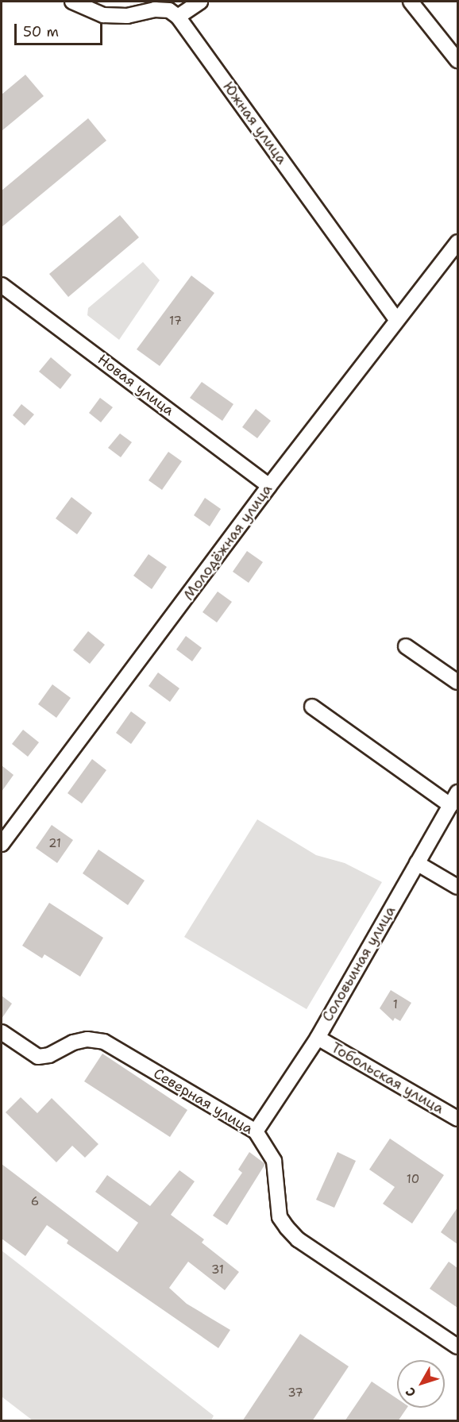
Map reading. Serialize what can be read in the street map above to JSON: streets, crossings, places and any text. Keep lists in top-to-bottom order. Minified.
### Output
{"streets":{"street":["Южная улица","Новая улица","Молодёжная улица","Соловьиная улица","Тобольская улица","Северная улица"]},"crossings":[["Южная улица","Молодёжная улица"],["Новая улица","Молодёжная улица"],["Соловьиная улица","Тобольская улица"],["Соловьиная улица","Северная улица"]],"house_numbers":["17","21","1","10","6","31","37"],"scale_bar":"50 m","north":"bottom left"}
